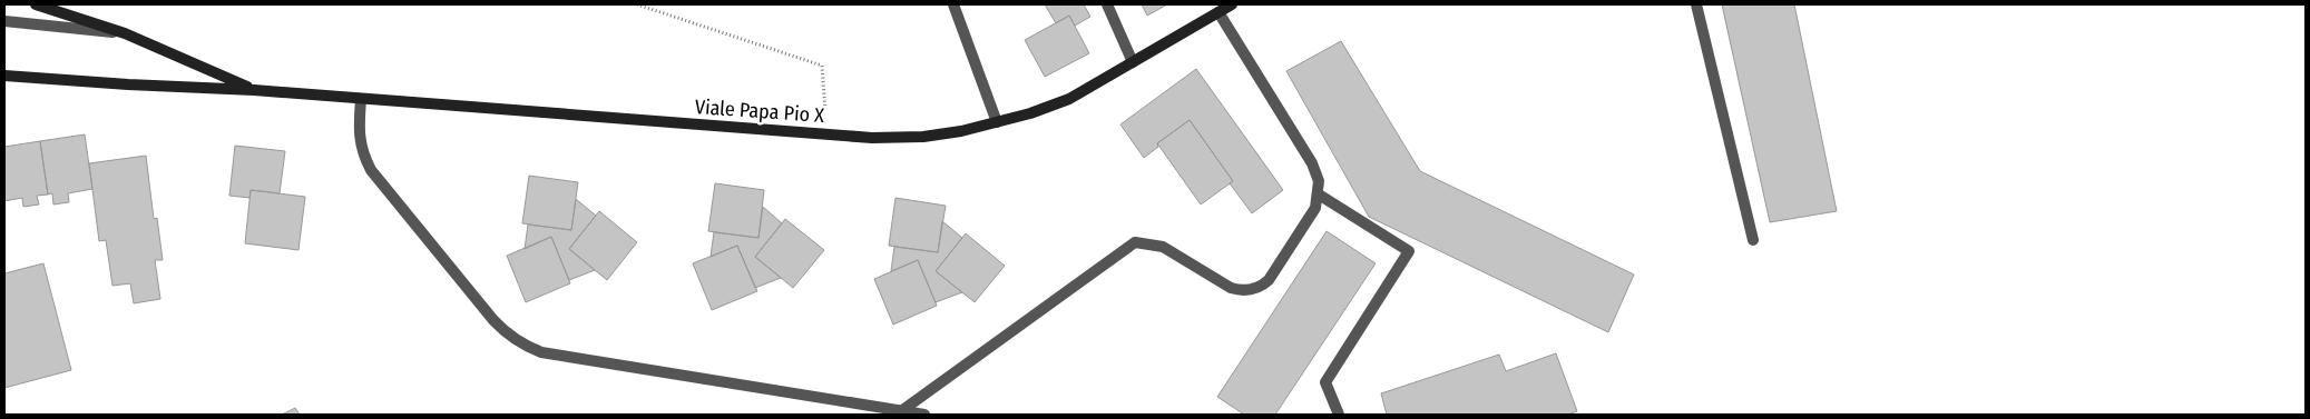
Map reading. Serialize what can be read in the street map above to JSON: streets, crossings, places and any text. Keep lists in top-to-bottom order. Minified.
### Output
{"streets":{"street":["Viale Papa Pio X"]}}
